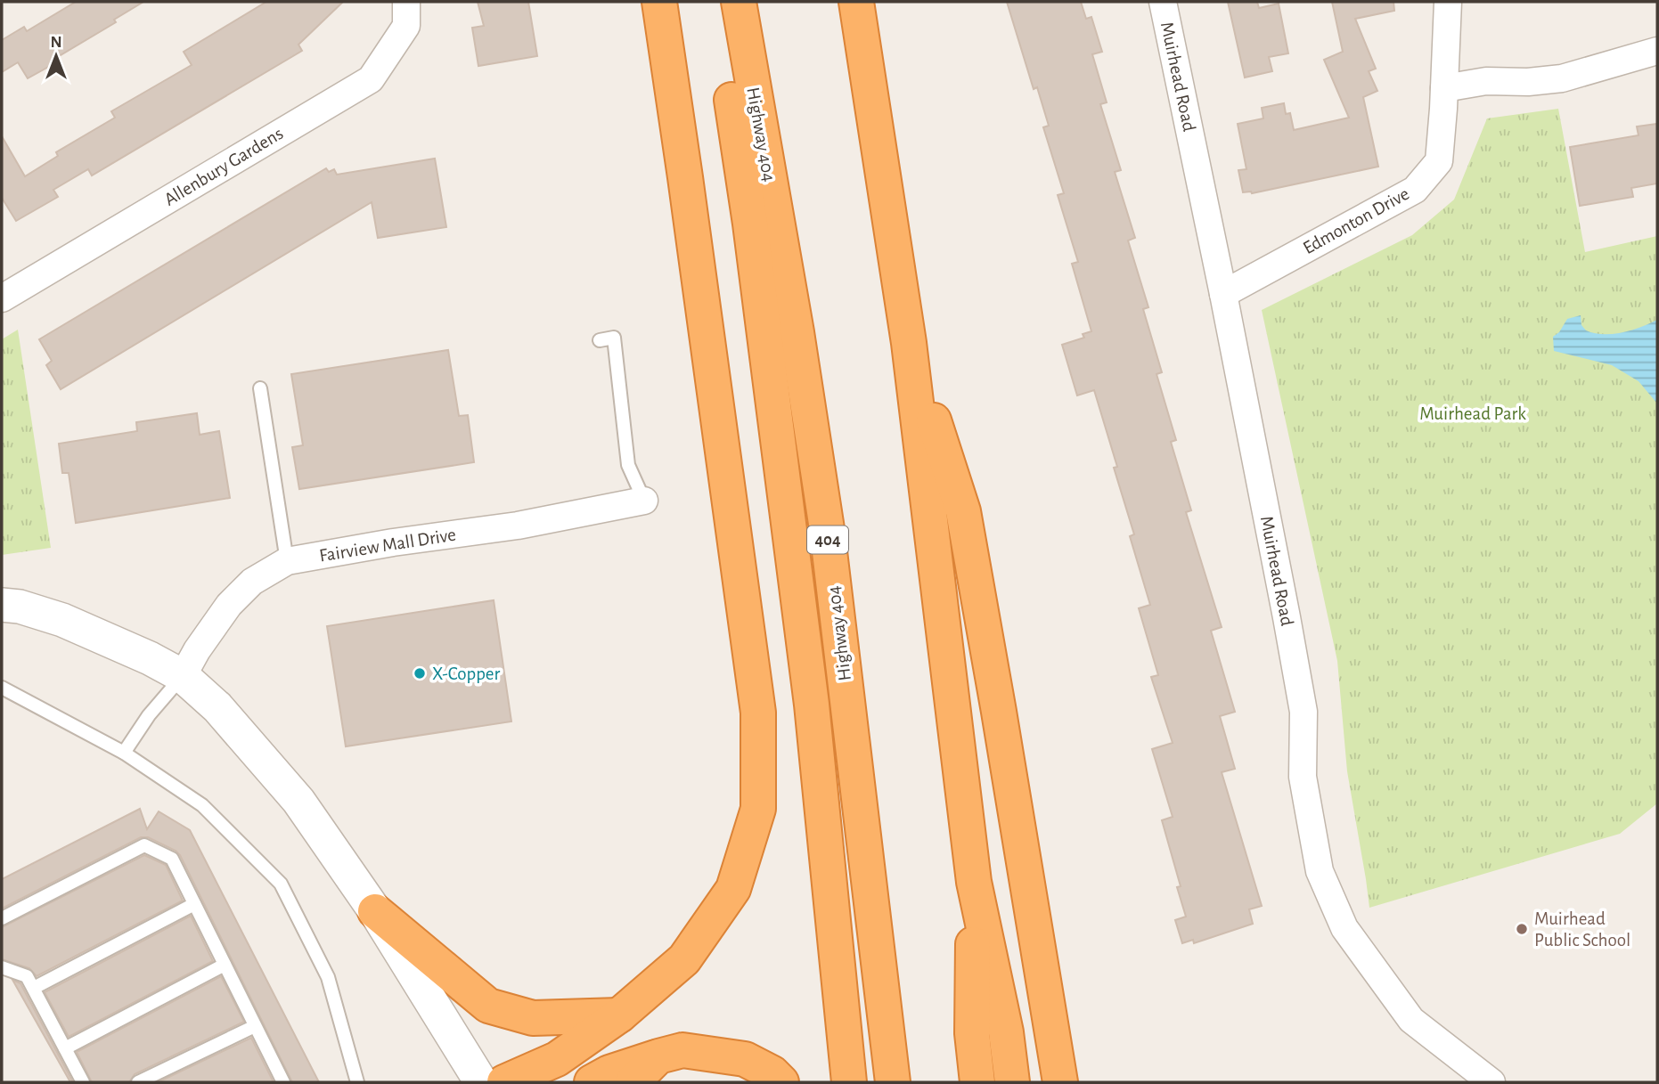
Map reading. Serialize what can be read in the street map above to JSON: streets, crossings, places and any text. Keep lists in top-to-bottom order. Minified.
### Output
{"streets":{"highway":["Highway 404","404"],"street":["Muirhead Road","Allenbury Gardens","Edmonton Drive","Fairview Mall Drive"]},"crossings":[["Muirhead Road","Edmonton Drive"]],"parks":["Muirhead Park"],"places":["X-Copper","Muirhead Public School"],"north":"top"}
